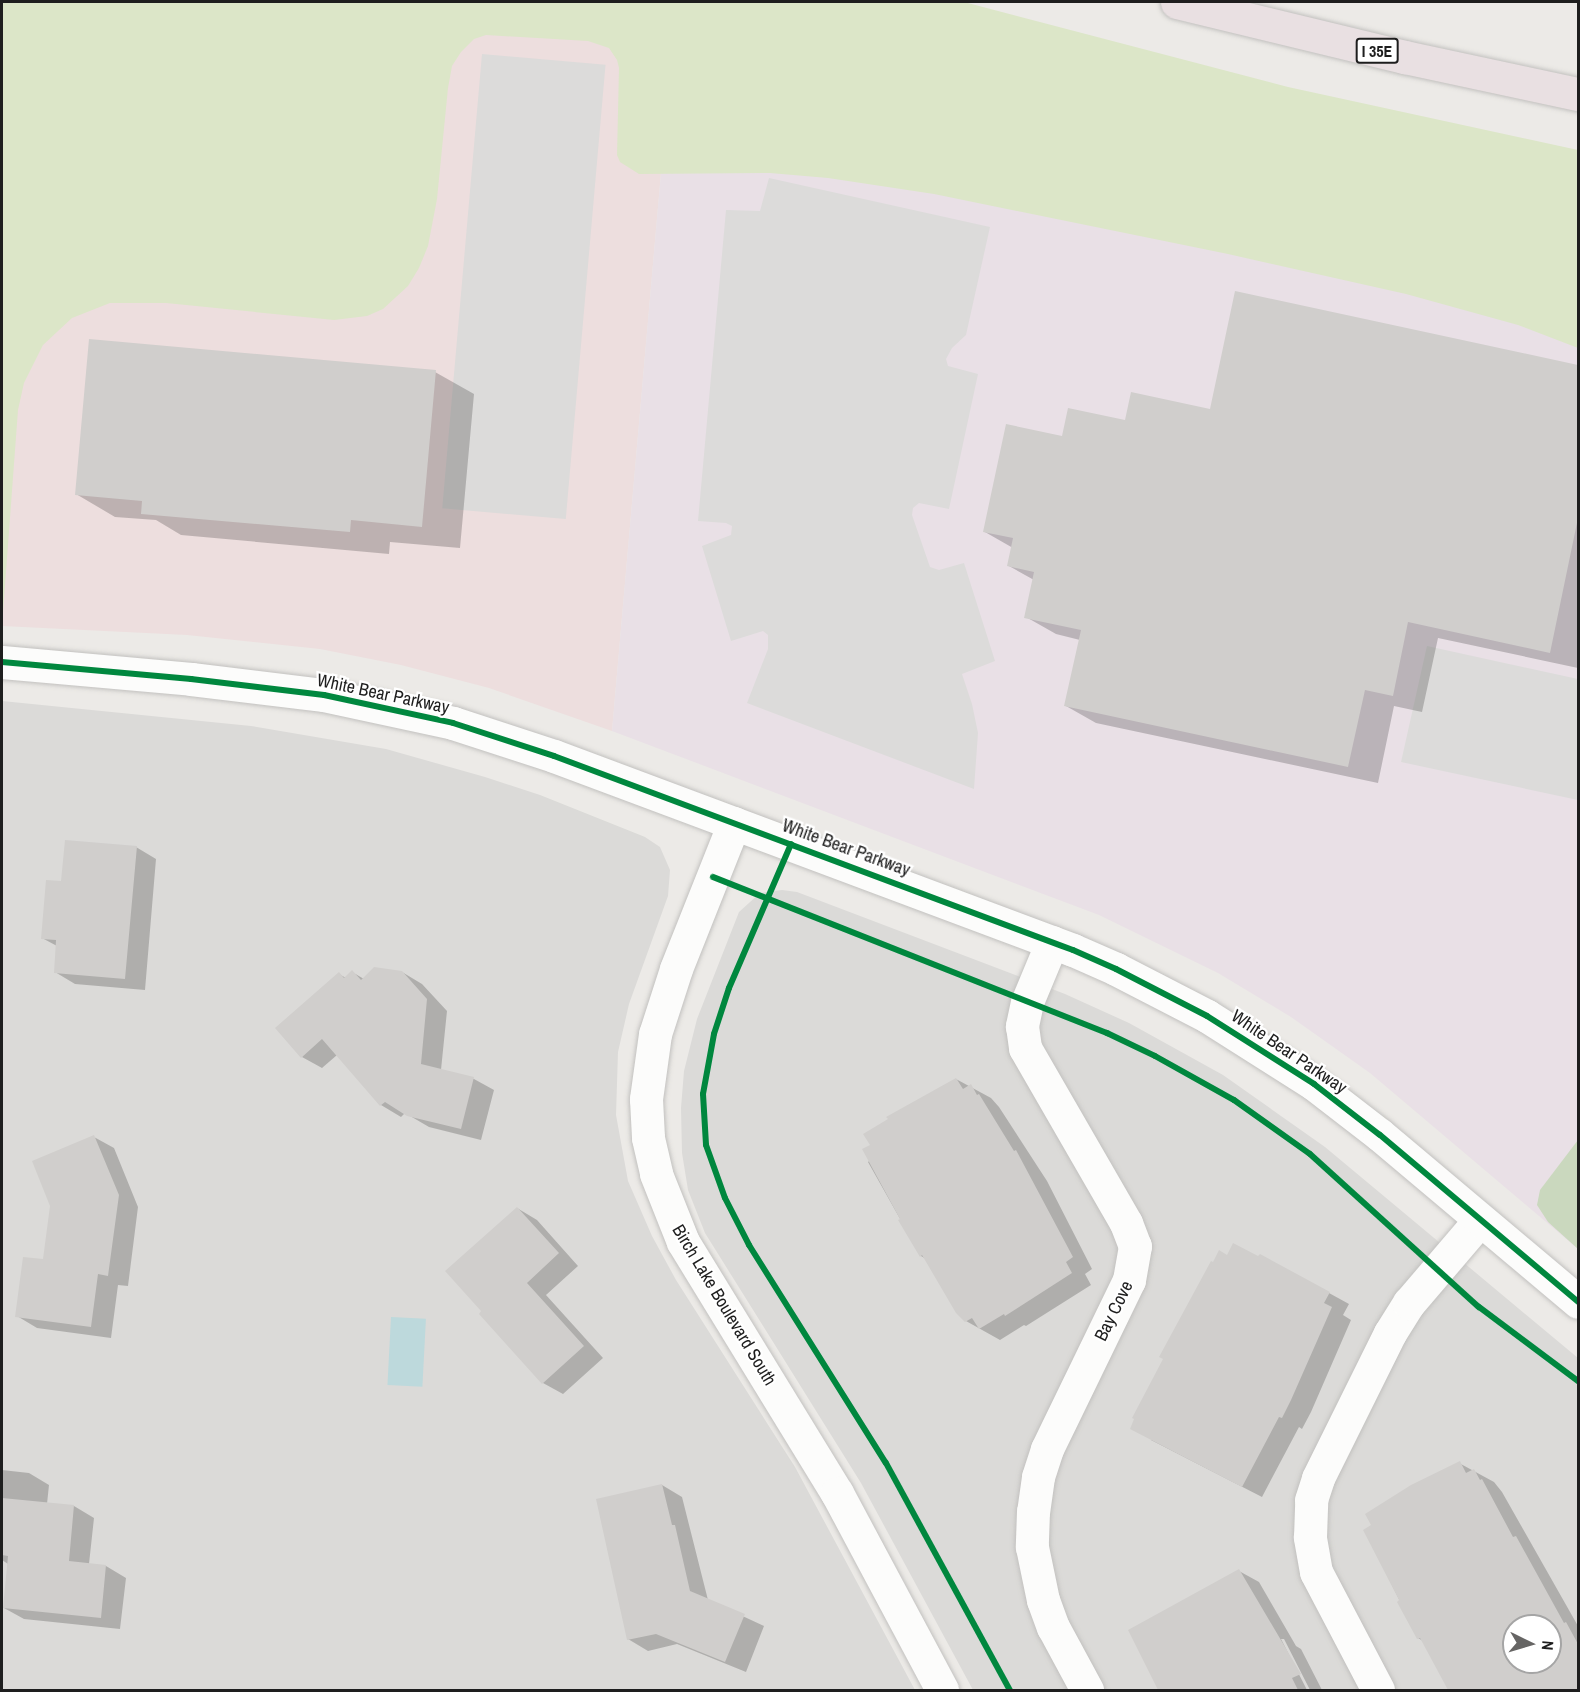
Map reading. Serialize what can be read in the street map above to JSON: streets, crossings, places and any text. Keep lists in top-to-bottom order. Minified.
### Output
{"streets":{"highway":["I 35E"],"street":["White Bear Parkway","Birch Lake Boulevard South","Bay Cove"]},"crossings":[["White Bear Parkway","Birch Lake Boulevard South"],["White Bear Parkway","Bay Cove"]],"north":"right"}
